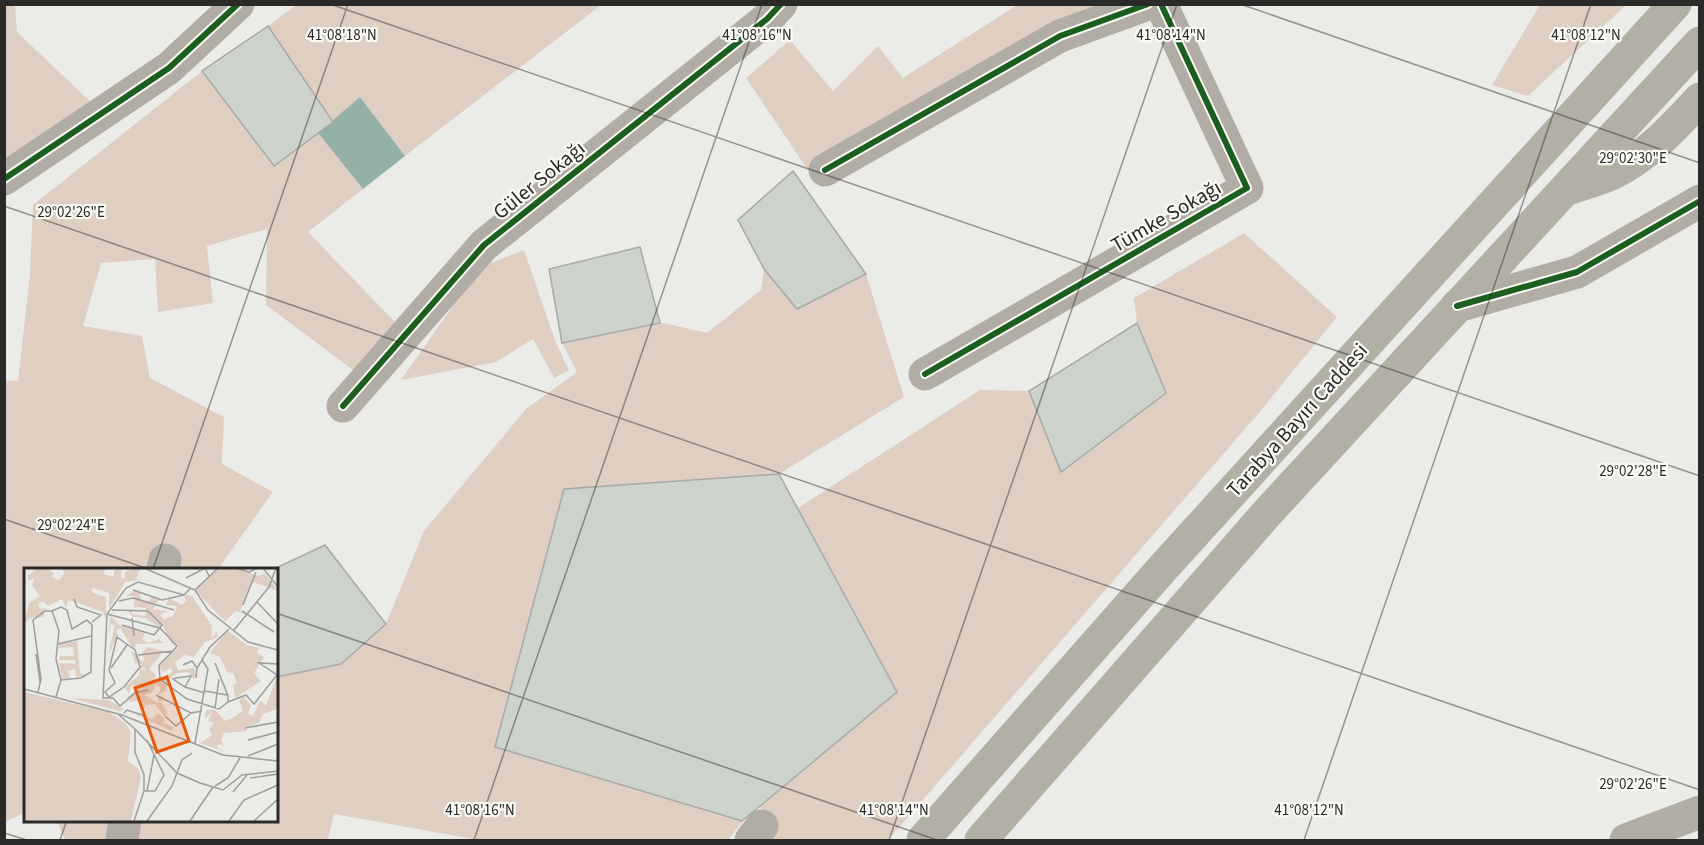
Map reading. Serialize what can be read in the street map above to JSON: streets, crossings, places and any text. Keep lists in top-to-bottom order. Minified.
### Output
{"streets":{"main road":["Tarabya Bayırı Caddesi"],"street":["Güler Sokağı","Tümke Sokağı"]},"coordinates":["41°08'12\"N","41°08'18\"N","41°08'16\"N","41°08'14\"N","29°02'30\"E","29°02'26\"E","29°02'28\"E","29°02'24\"E"]}
